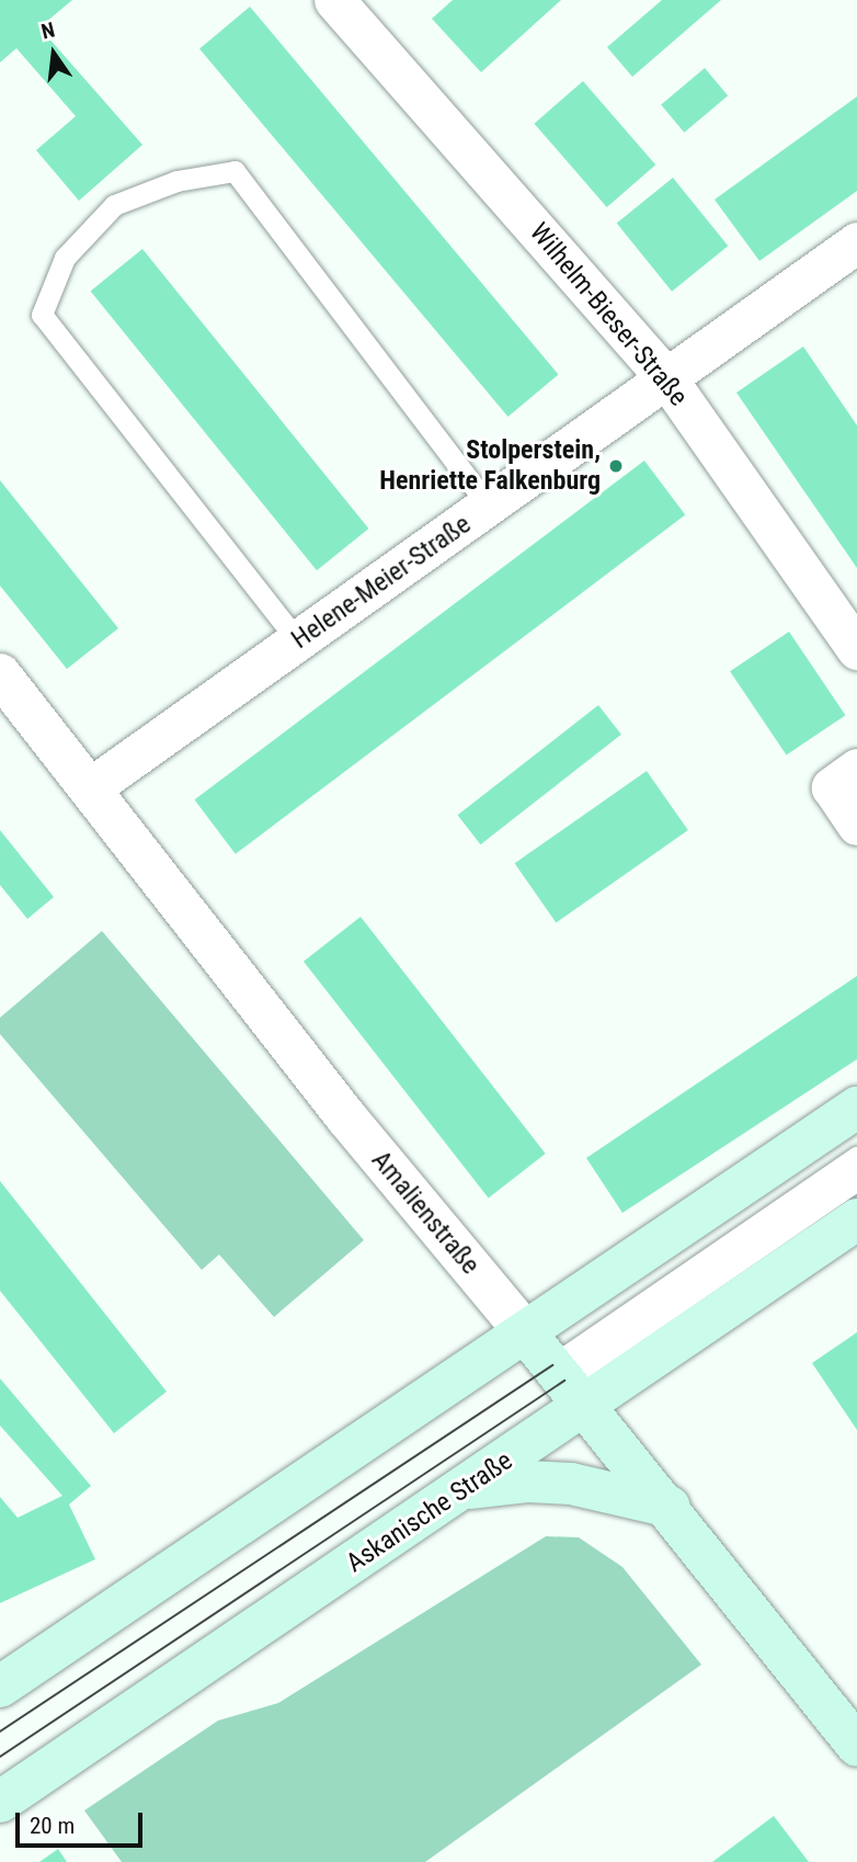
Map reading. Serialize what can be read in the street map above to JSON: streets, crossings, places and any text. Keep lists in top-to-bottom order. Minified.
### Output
{"streets":{"main road":["Amalienstraße","Askanische Straße"],"street":["Wilhelm-Bieser-Straße","Helene-Meier-Straße"]},"crossings":[["Wilhelm-Bieser-Straße","Helene-Meier-Straße"],["Helene-Meier-Straße","Amalienstraße"],["Amalienstraße","Askanische Straße"]],"places":["Stolperstein, Henriette Falkenburg"],"scale_bar":"20 m","north":"top"}
